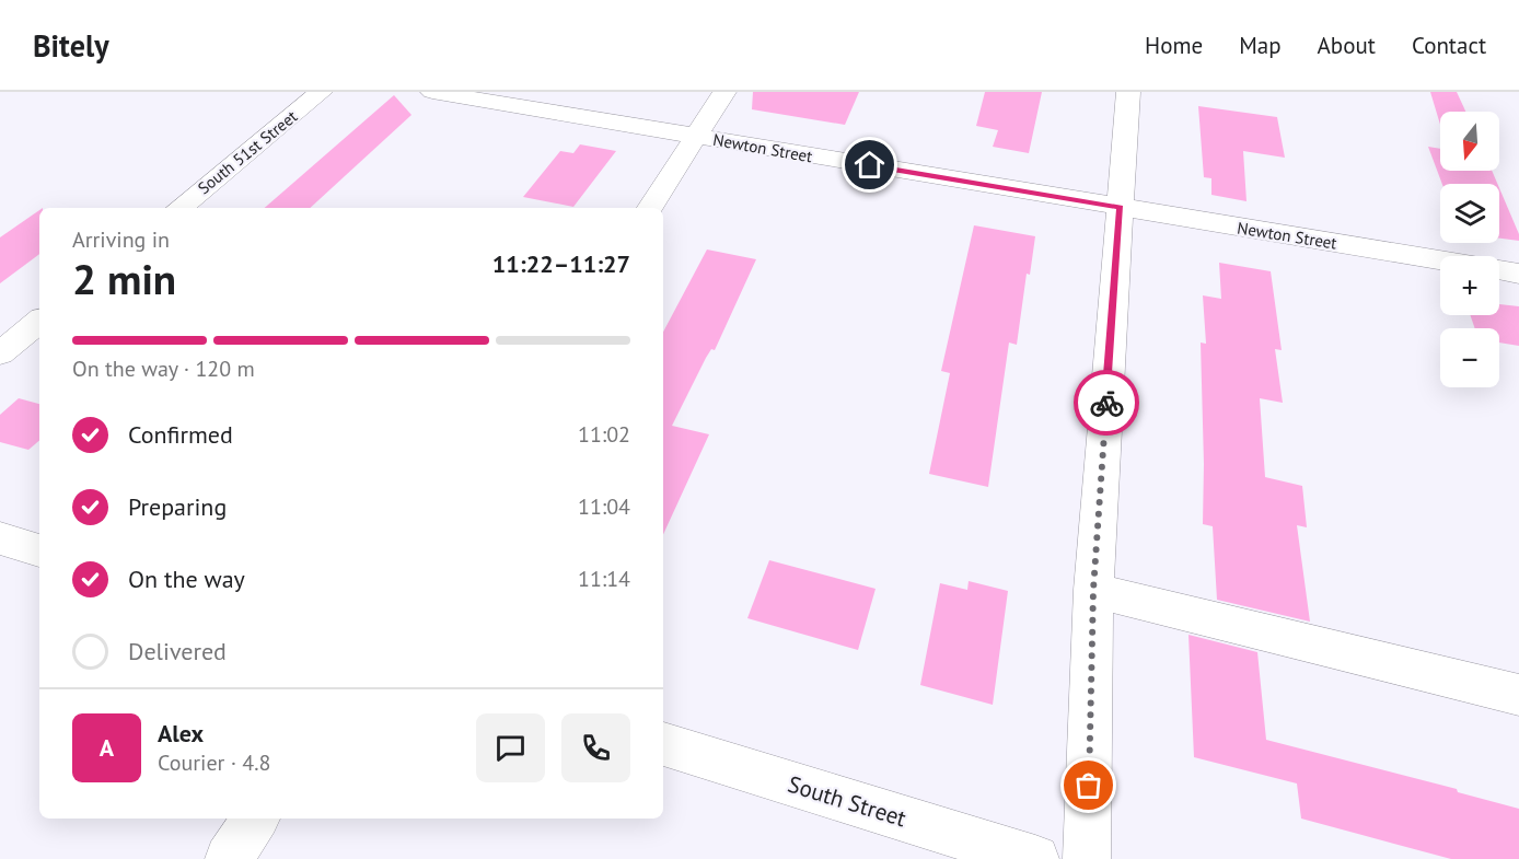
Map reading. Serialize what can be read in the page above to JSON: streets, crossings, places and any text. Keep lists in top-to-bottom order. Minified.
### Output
{"streets":{"street":["Newton Street","South 51st Street","South Street"]},"north":"bottom","page":{"header":"Bitely","nav":["Home","Map","About","Contact"],"map_buttons":["+","−"],"heading":["2 min","Arriving in","11:22–11:27"],"panel":["Alex","Courier · 4.8"],"bar":"On the way · 120 m","list":[["Confirmed","11:02"],["Preparing","11:04"],["On the way","11:14"],"Delivered"],"round":"A"}}
